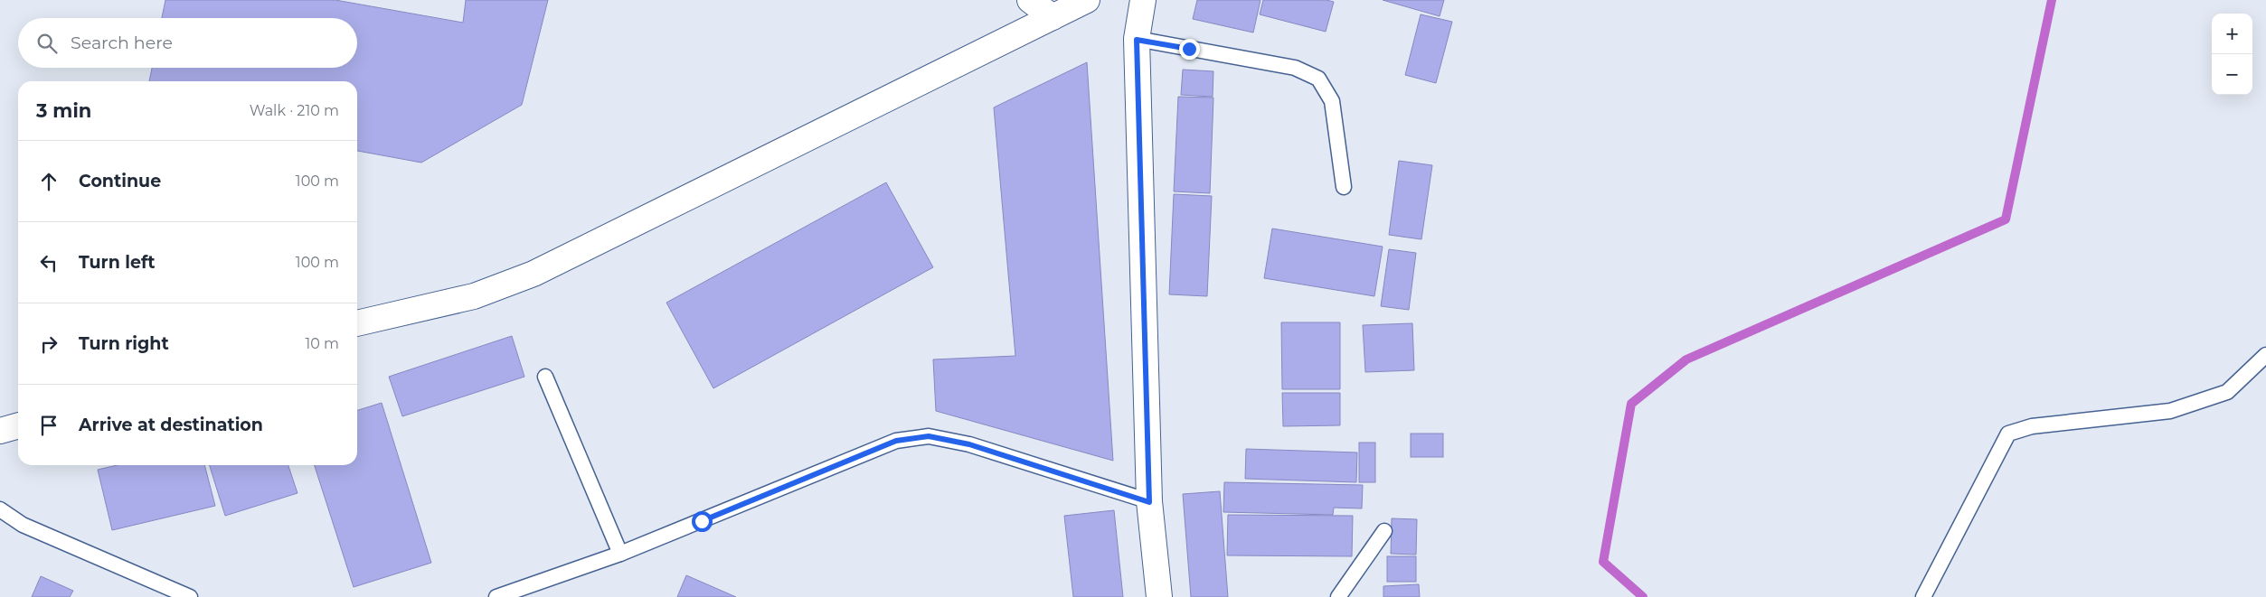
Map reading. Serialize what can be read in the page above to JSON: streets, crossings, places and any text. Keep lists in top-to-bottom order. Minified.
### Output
{"page":{"map_buttons":["+","−"],"search":"Search here","heading":["3 min","Walk · 210 m"],"list":[["Continue","100 m"],["Turn left","100 m"],["Turn right","10 m"],"Arrive at destination"]}}
